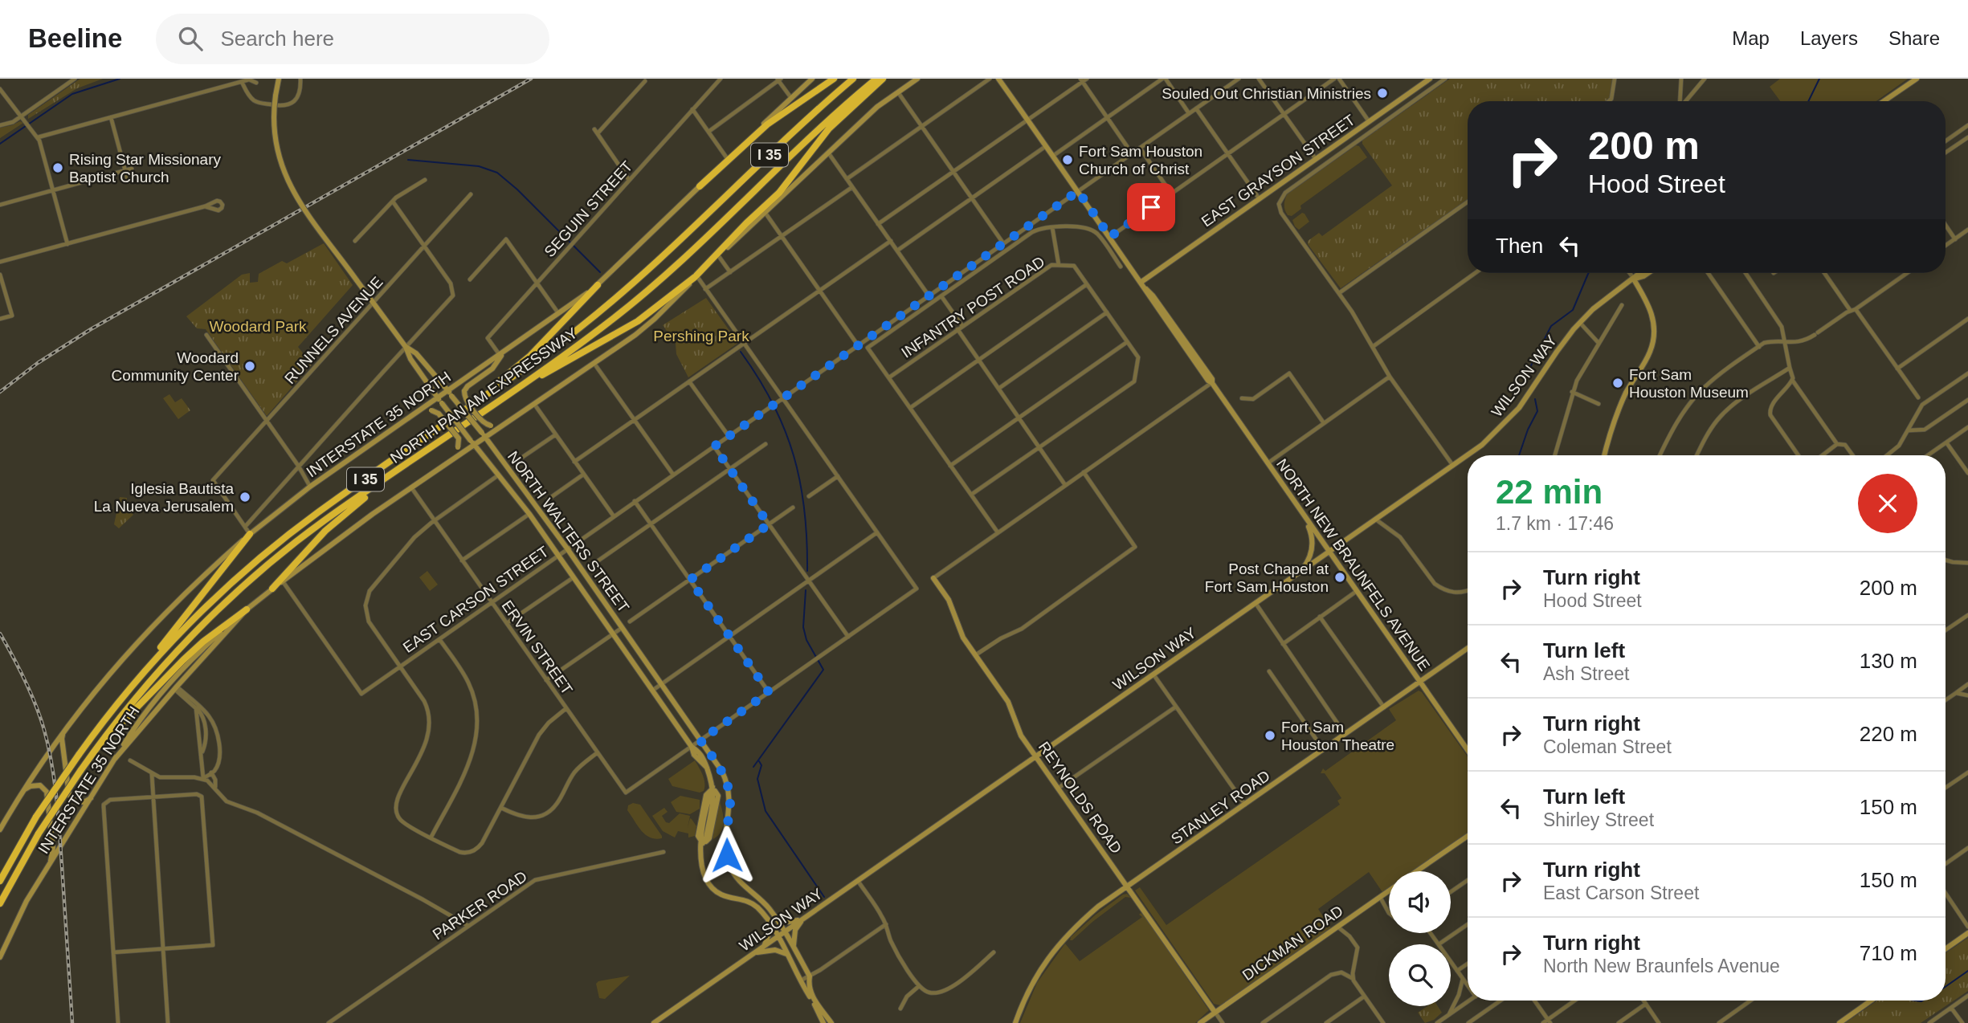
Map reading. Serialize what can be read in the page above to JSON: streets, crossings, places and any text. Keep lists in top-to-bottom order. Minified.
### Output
{"streets":{"highway":["I 35","NORTH PAN AM EXPRESSWAY"],"street":["EAST GRAYSON STREET","SEGUIN STREET","INFANTRY POST ROAD","RUNNELS AVENUE","WILSON WAY","INTERSTATE 35 NORTH","NORTH WALTERS STREET","NORTH NEW BRAUNFELS AVENUE","EAST CARSON STREET","ERVIN STREET","REYNOLDS ROAD","STANLEY ROAD","PARKER ROAD","DICKMAN ROAD"]},"crossings":[["EAST GRAYSON STREET","NORTH NEW BRAUNFELS AVENUE"],["SEGUIN STREET","INTERSTATE 35 NORTH"],["RUNNELS AVENUE","NORTH WALTERS STREET"],["WILSON WAY","NORTH WALTERS STREET"],["WILSON WAY","NORTH NEW BRAUNFELS AVENUE"],["WILSON WAY","REYNOLDS ROAD"],["INTERSTATE 35 NORTH","NORTH WALTERS STREET"],["NORTH WALTERS STREET","EAST CARSON STREET"],["NORTH WALTERS STREET","ERVIN STREET"],["NORTH NEW BRAUNFELS AVENUE","EAST CARSON STREET"],["NORTH NEW BRAUNFELS AVENUE","STANLEY ROAD"],["EAST CARSON STREET","ERVIN STREET"],["REYNOLDS ROAD","STANLEY ROAD"],["REYNOLDS ROAD","DICKMAN ROAD"]],"parks":["Woodard Park","Pershing Park"],"places":["Souled Out Christian Ministries","Fort Sam Houston Church of Christ","Rising Star Missionary Baptist Church","Woodard Community Center","Fort Sam Houston Museum","Iglesia Bautista La Nueva Jerusalem","Post Chapel at Fort Sam Houston","Fort Sam Houston Theatre"],"page":{"header":"Beeline","search":"Search here","nav":["Map","Layers","Share"],"turn":["200 m","Hood Street"],"then":"Then","heading":["22 min","1.7 km · 17:46"],"list":[{"name":"Turn right","note":"Hood Street","value":"200 m"},{"name":"Turn left","note":"Ash Street","value":"130 m"},{"name":"Turn right","note":"Coleman Street","value":"220 m"},{"name":"Turn left","note":"Shirley Street","value":"150 m"},{"name":"Turn right","note":"East Carson Street","value":"150 m"},{"name":"Turn right","note":"North New Braunfels Avenue","value":"710 m"}]}}
